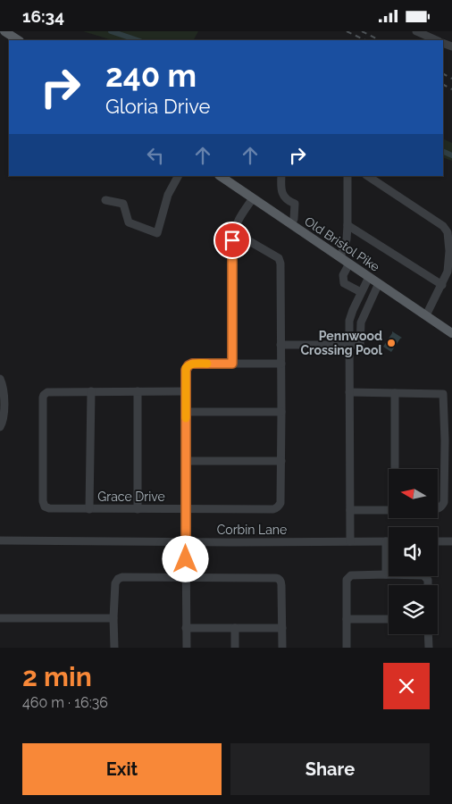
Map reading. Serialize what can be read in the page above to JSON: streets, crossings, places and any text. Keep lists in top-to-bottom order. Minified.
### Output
{"streets":{"main road":["Old Bristol Pike"],"street":["Grace Drive","Corbin Lane"]},"places":["Pennwood Crossing Pool"],"north":"left","page":{"status":"16:34","turn":["240 m","Gloria Drive"],"heading":["2 min","460 m · 16:36"],"buttons":["Exit","Share"]}}
